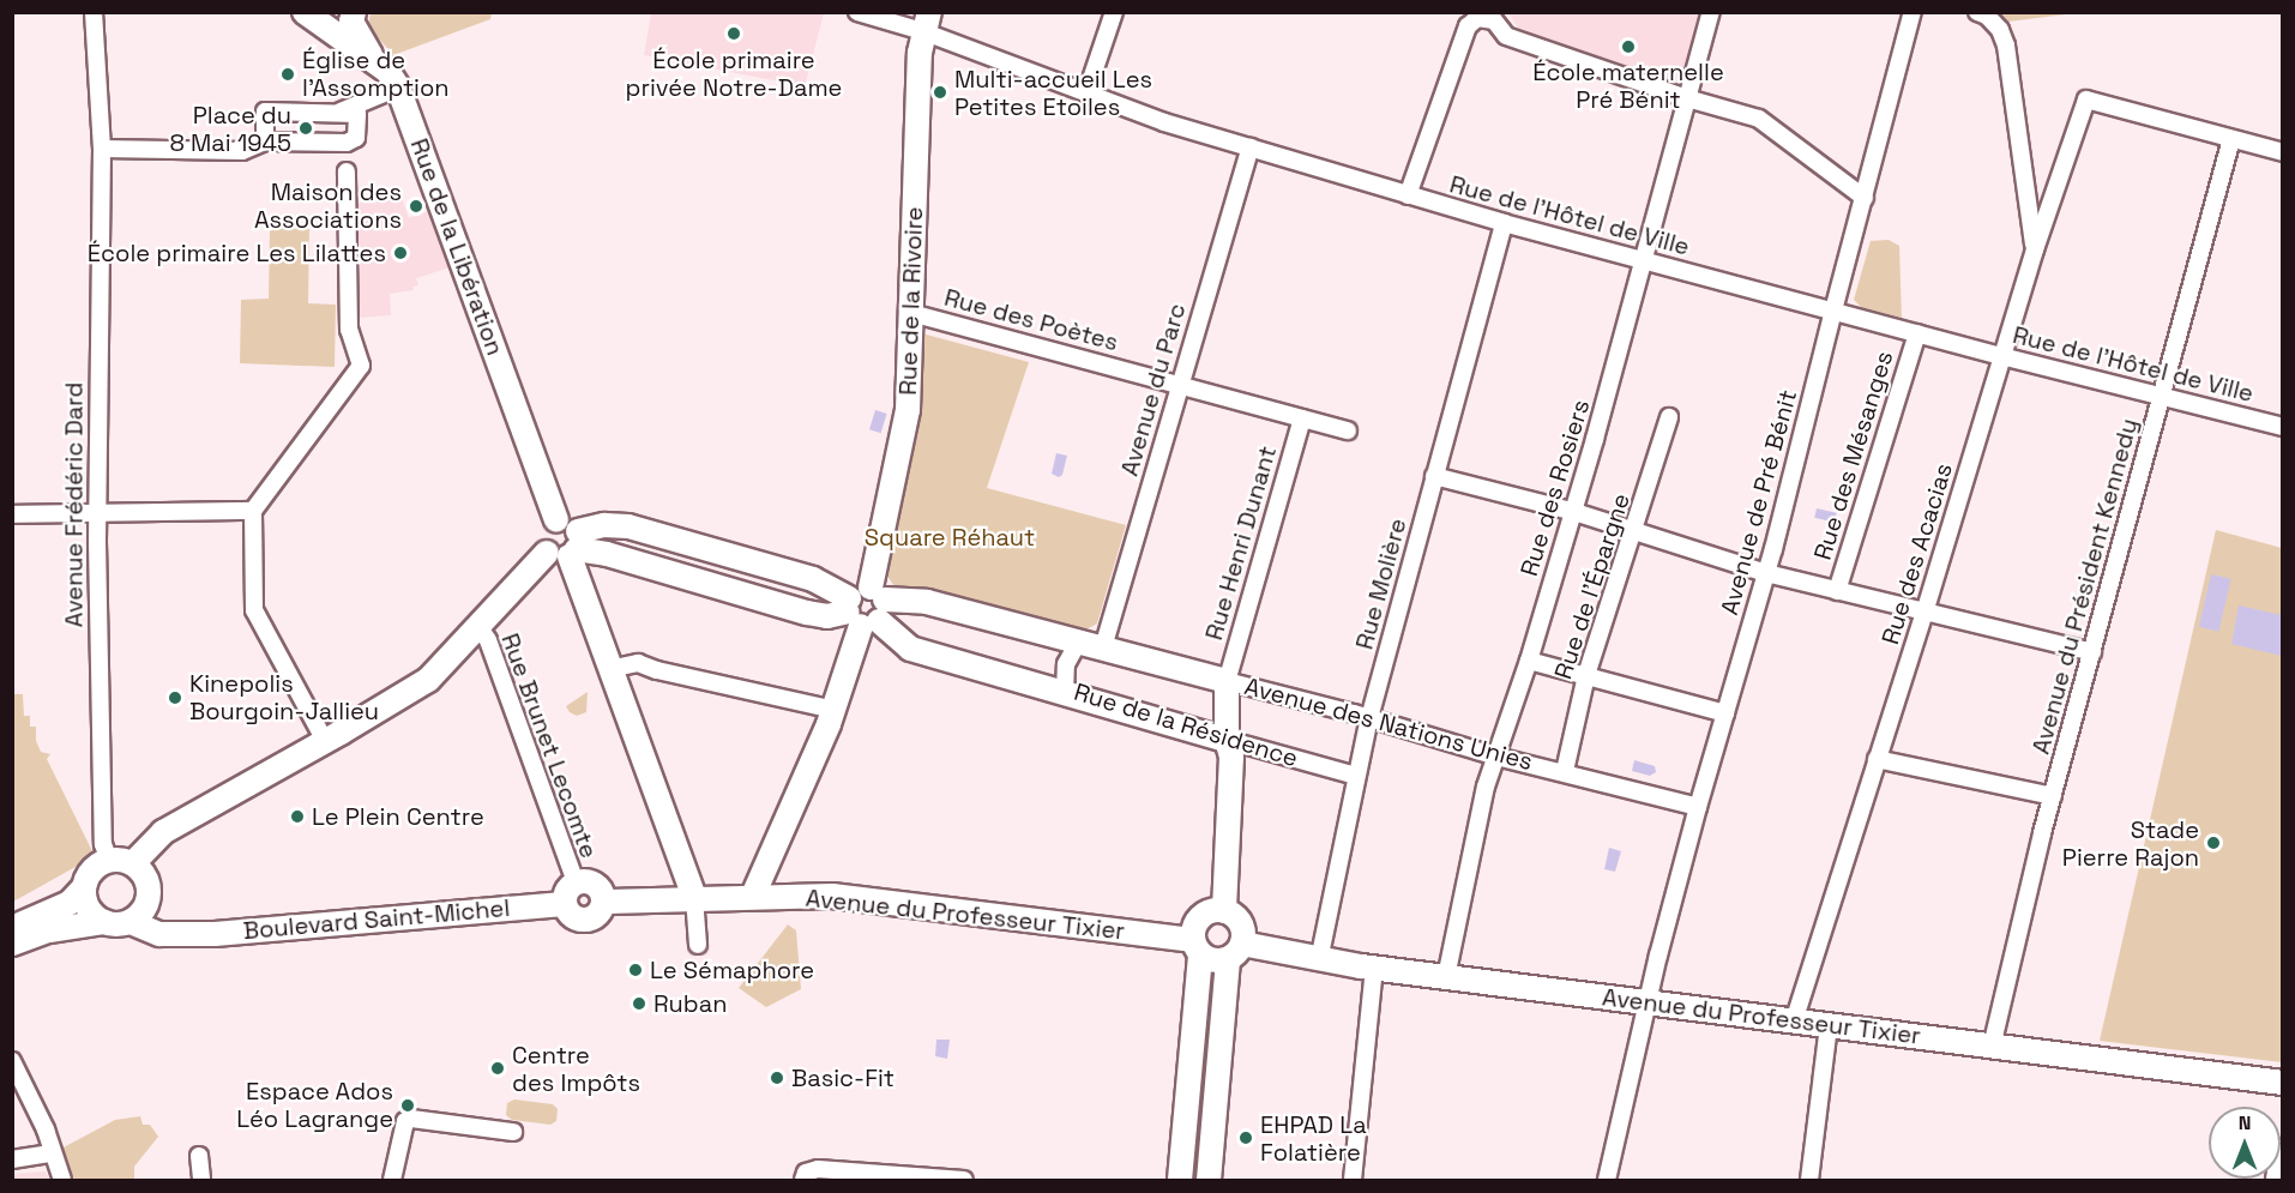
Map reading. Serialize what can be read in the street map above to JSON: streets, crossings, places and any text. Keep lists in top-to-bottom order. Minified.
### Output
{"streets":{"street":["Rue de l'Hôtel de Ville","Rue de la Libération","Rue de la Rivoire","Rue des Poètes","Avenue du Parc","Rue des Mésanges","Rue des Rosiers","Avenue de Pré Bénit","Avenue Frédéric Dard","Rue Henri Dunant","Rue des Acacias","Rue Molière","Rue de l'Épargne","Avenue du Président Kennedy","Avenue des Nations Unies","Rue de la Résidence","Rue Brunet Lecomte","Avenue du Professeur Tixier","Boulevard Saint-Michel"]},"crossings":[["Rue de l'Hôtel de Ville","Rue de la Rivoire"],["Rue de l'Hôtel de Ville","Avenue du Parc"],["Rue de l'Hôtel de Ville","Rue des Mésanges"],["Rue de l'Hôtel de Ville","Rue des Rosiers"],["Rue de l'Hôtel de Ville","Avenue de Pré Bénit"],["Rue de l'Hôtel de Ville","Rue des Acacias"],["Rue de l'Hôtel de Ville","Rue Molière"],["Rue de l'Hôtel de Ville","Avenue du Président Kennedy"],["Rue de la Libération","Avenue des Nations Unies"],["Rue de la Rivoire","Rue des Poètes"],["Rue de la Rivoire","Avenue des Nations Unies"],["Rue de la Rivoire","Avenue du Professeur Tixier"],["Rue des Poètes","Avenue du Parc"],["Rue des Poètes","Rue Henri Dunant"],["Avenue du Parc","Avenue des Nations Unies"],["Rue des Rosiers","Avenue des Nations Unies"],["Rue des Rosiers","Avenue du Professeur Tixier"],["Avenue de Pré Bénit","Avenue des Nations Unies"],["Avenue de Pré Bénit","Avenue du Professeur Tixier"],["Avenue Frédéric Dard","Boulevard Saint-Michel"],["Rue Henri Dunant","Avenue des Nations Unies"],["Rue des Acacias","Avenue du Président Kennedy"],["Rue des Acacias","Avenue du Professeur Tixier"],["Rue Molière","Avenue des Nations Unies"],["Rue Molière","Rue de la Résidence"],["Rue Molière","Avenue du Professeur Tixier"],["Rue de l'Épargne","Avenue des Nations Unies"],["Avenue du Président Kennedy","Avenue du Professeur Tixier"],["Avenue des Nations Unies","Rue de la Résidence"],["Rue Brunet Lecomte","Avenue du Professeur Tixier"],["Rue Brunet Lecomte","Boulevard Saint-Michel"],["Avenue du Professeur Tixier","Boulevard Saint-Michel"]],"parks":["Square Réhaut"],"places":["École primaire privée Notre-Dame","École maternelle Pré Bénit","Église de l'Assomption","Multi-accueil Les Petites Etoiles","Place du 8 Mai 1945","Maison des Associations","École primaire Les Lilattes","Kinepolis Bourgoin-Jallieu","Le Plein Centre","Stade Pierre Rajon","Le Sémaphore","Ruban","Centre des Impôts","Basic-Fit","Espace Ados Léo Lagrange","EHPAD La Folatière"],"north":"top"}
